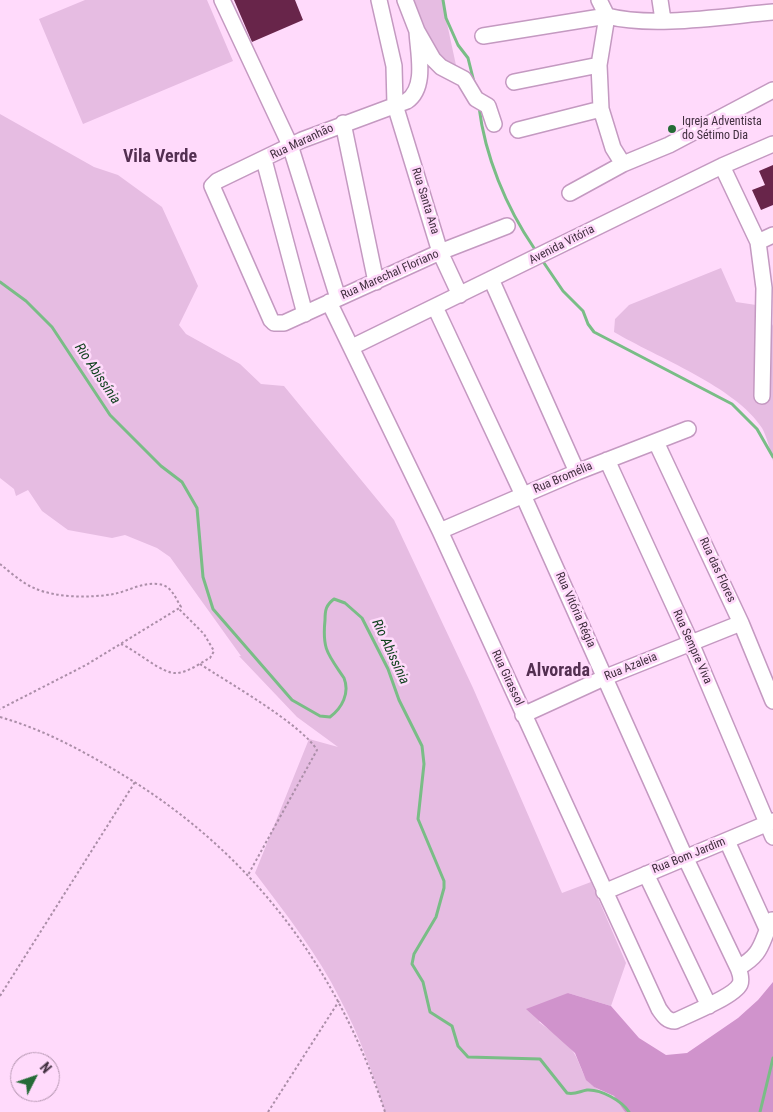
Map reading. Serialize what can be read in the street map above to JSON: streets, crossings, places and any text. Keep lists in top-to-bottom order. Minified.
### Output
{"streets":{"street":["Rua Maranhão","Rua Santa Ana","Avenida Vitória","Rua Marechal Floriano","Rua Bromélia","Rua das Flores","Rua Vitória Régia","Rua Sempre Viva","Rua Azaleia","Rua Girassol","Rua Bom Jardim"]},"crossings":[["Rua Maranhão","Rua Santa Ana"],["Rua Maranhão","Rua Marechal Floriano"],["Rua Maranhão","Rua Girassol"],["Rua Santa Ana","Avenida Vitória"],["Rua Santa Ana","Rua Marechal Floriano"],["Avenida Vitória","Rua Vitória Régia"],["Avenida Vitória","Rua Girassol"],["Rua Marechal Floriano","Rua Girassol"],["Rua Bromélia","Rua das Flores"],["Rua Bromélia","Rua Vitória Régia"],["Rua Bromélia","Rua Sempre Viva"],["Rua Bromélia","Rua Girassol"],["Rua das Flores","Rua Azaleia"],["Rua Vitória Régia","Rua Azaleia"],["Rua Vitória Régia","Rua Bom Jardim"],["Rua Sempre Viva","Rua Azaleia"],["Rua Sempre Viva","Rua Bom Jardim"],["Rua Azaleia","Rua Girassol"],["Rua Girassol","Rua Bom Jardim"]],"districts":["Vila Verde","Alvorada"],"water":["Rio Abissínia"],"places":["Igreja Adventista do Sétimo Dia"],"north":"top right"}
